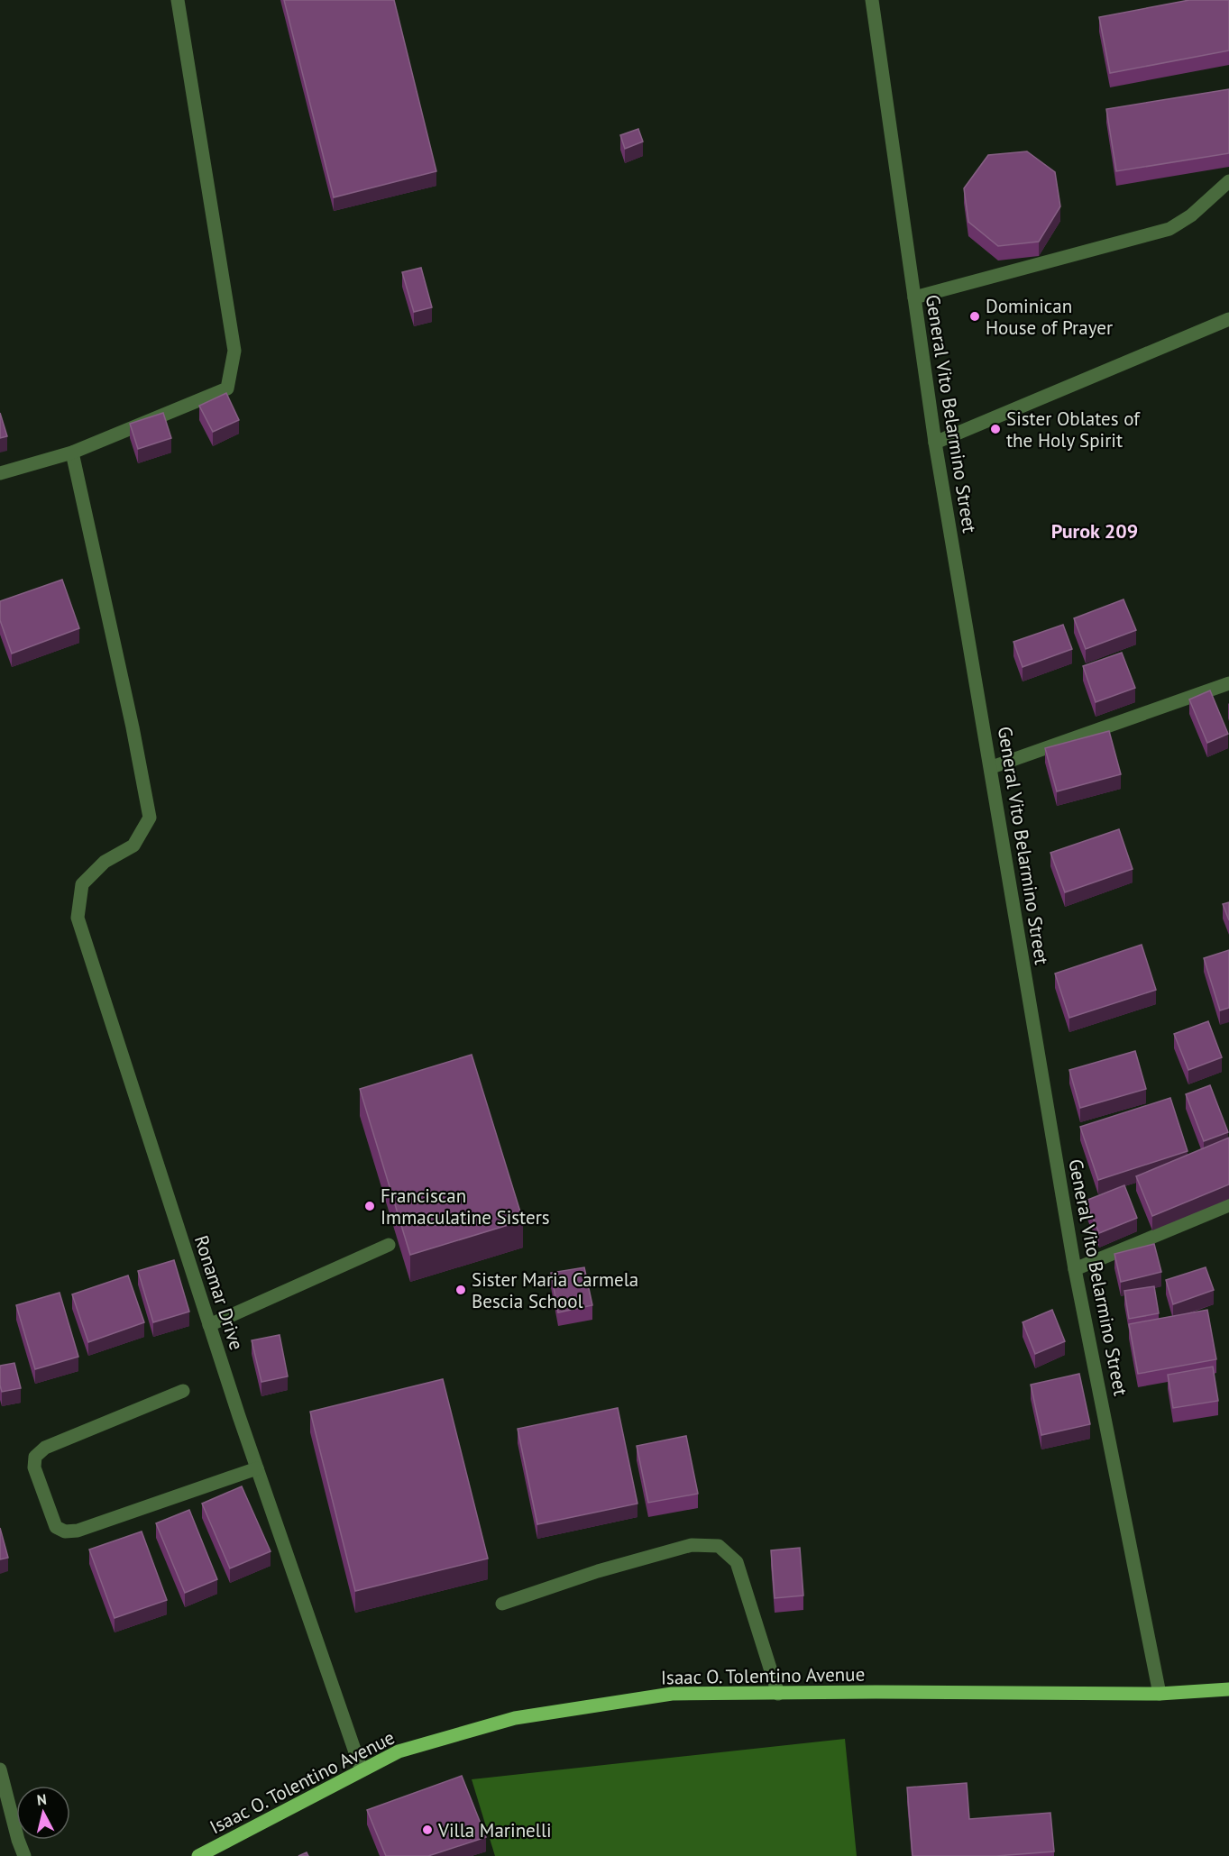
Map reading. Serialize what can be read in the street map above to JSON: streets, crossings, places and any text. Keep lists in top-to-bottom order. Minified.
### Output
{"streets":{"main road":["Isaac O. Tolentino Avenue"],"street":["General Vito Belarmino Street","Ronamar Drive"]},"crossings":[["General Vito Belarmino Street","Isaac O. Tolentino Avenue"],["Ronamar Drive","Isaac O. Tolentino Avenue"]],"districts":["Purok 209"],"places":["Dominican House of Prayer","Sister Oblates of the Holy Spirit","Franciscan Immaculatine Sisters","Sister Maria Carmela Bescia School","Villa Marinelli"],"north":"top"}
